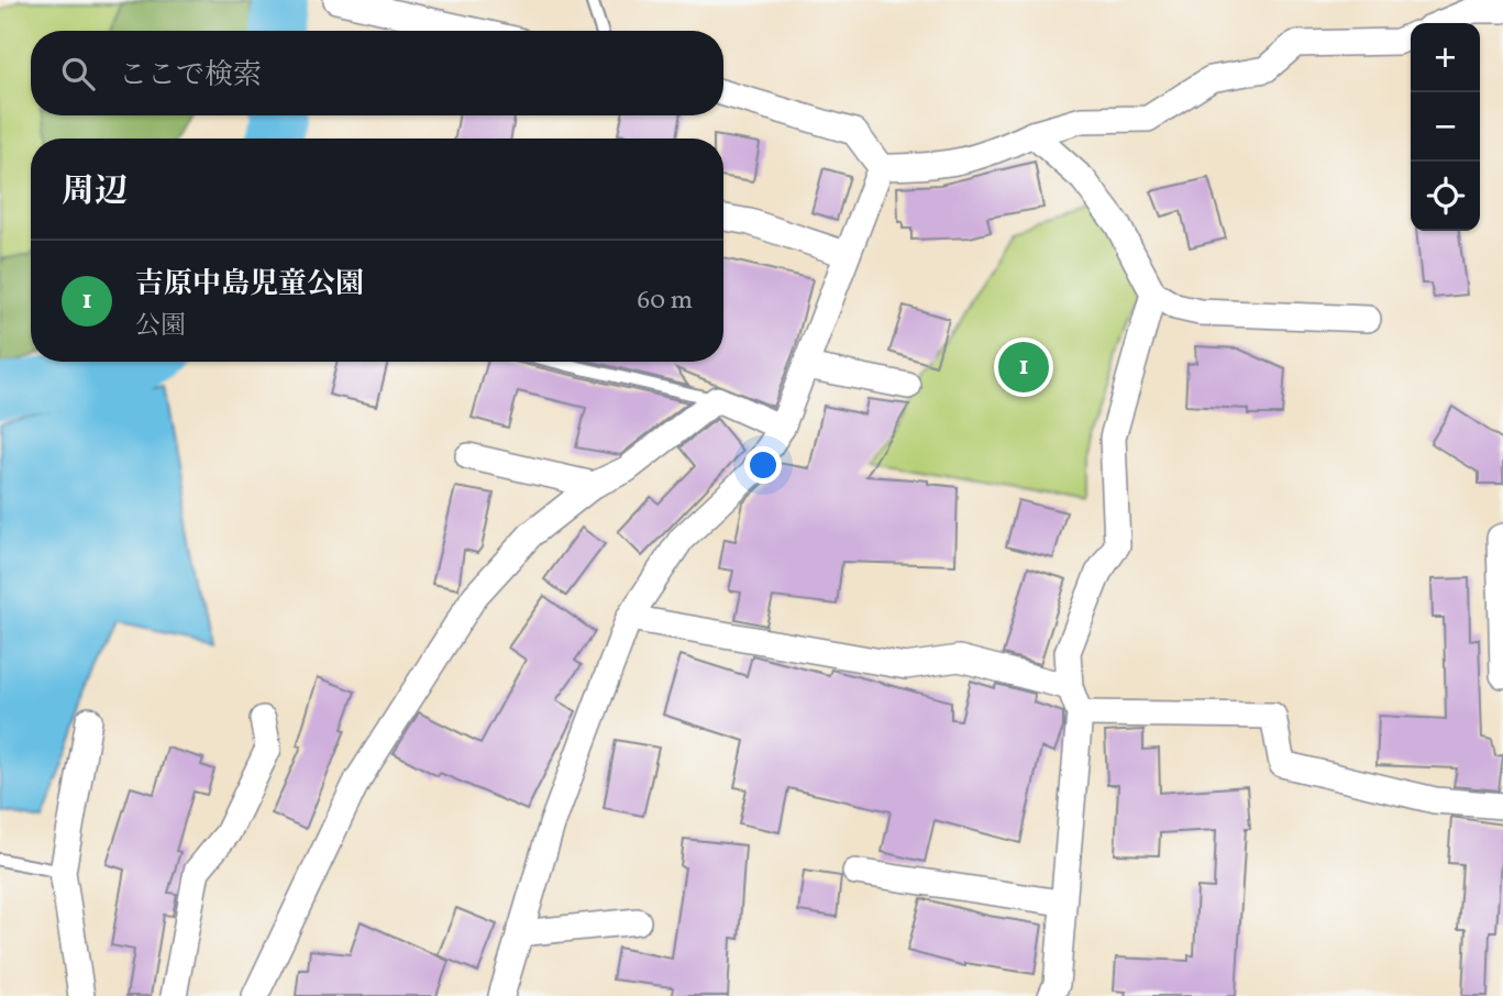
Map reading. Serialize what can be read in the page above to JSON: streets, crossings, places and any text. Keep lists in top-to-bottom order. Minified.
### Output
{"page":{"map_buttons":["+","−"],"search":"ここで検索","heading":"周辺","list":[{"mark":"1","name":"吉原中島児童公園","note":"公園","value":"60 m"}],"pins":"1"}}
